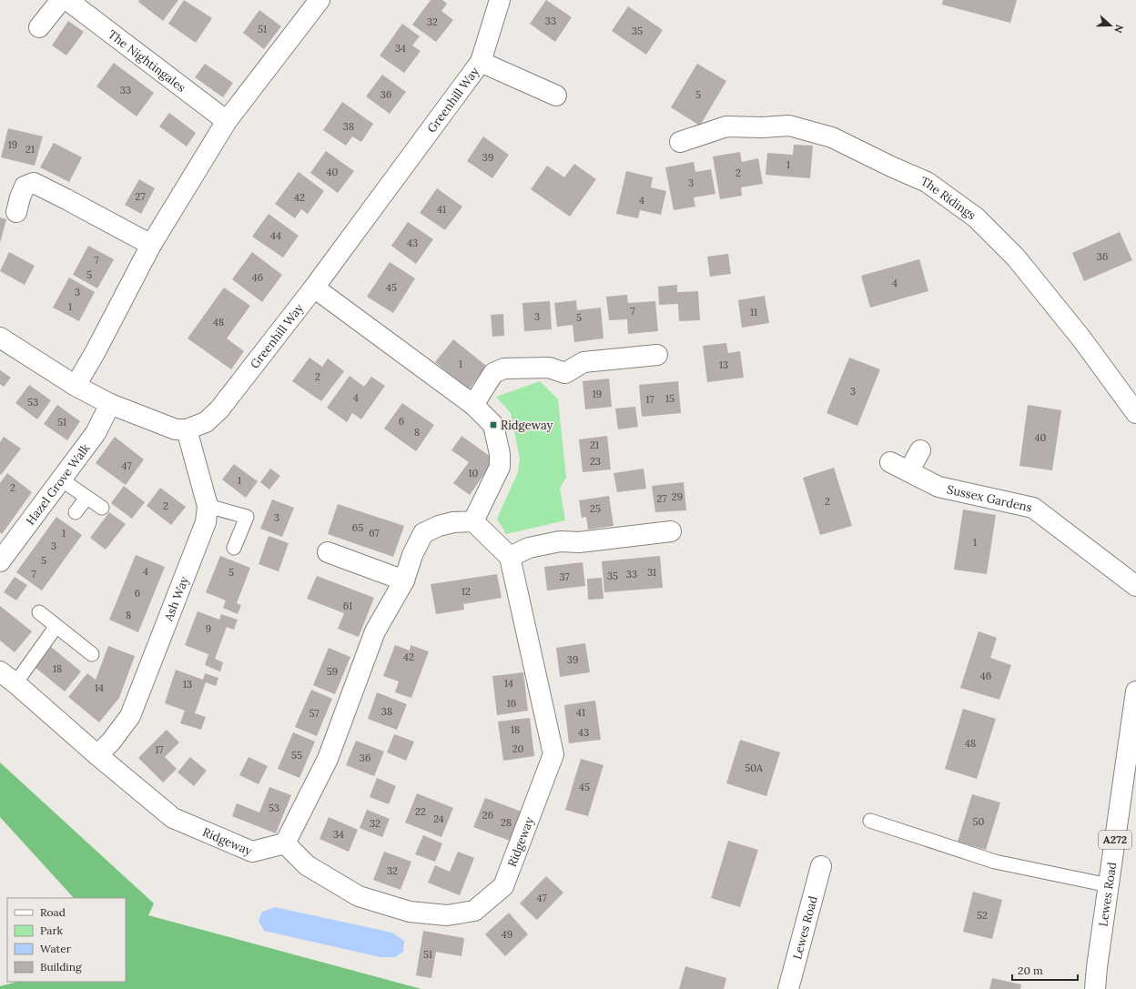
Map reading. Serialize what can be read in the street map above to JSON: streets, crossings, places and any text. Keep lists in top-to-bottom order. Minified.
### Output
{"streets":{"main road":["The Nightingales","Greenhill Way","The Ridings","Hazel Grove Walk","Sussex Gardens","Ash Way","Ridgeway","A272","Lewes Road"]},"crossings":[["Greenhill Way","Hazel Grove Walk"],["Greenhill Way","Ash Way"],["Ash Way","Ridgeway"]],"places":{"transit":["Ridgeway"]},"house_numbers":["33","32","51","35","34","33","36","5","38","19","21","39","1","40","2","3","27","42","4","41","44","43","36","7","5","46","4","45","3","1","7","11","3","5","48","1","13","2","3","19","4","15","17","53","6","51","8","40","21","23","47","10","1","2","29","27","2","2","25","3","65","1","67","1","3","5","4","5","31","7","33","35","37","12","6","61","8","9","42","39","18","59","46","14","13","14","16","38","41","57","18","43","48","20","17","55","36","50A","45","53","22","26","24","50","28","32","34","32","47","52","49","51"],"legend":["Road","Park","Water","Building"],"scale_bar":"20 m","north":"right"}
